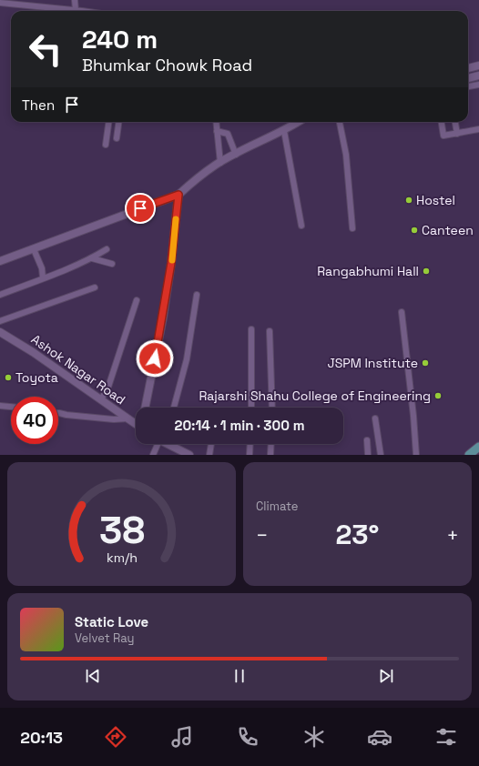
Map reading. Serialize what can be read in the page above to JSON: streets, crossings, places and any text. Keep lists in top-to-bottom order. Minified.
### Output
{"streets":{"street":["Ashok Nagar Road"]},"places":["Hostel","Canteen","Rangabhumi Hall","JSPM Institute","Toyota","Rajarshi Shahu College of Engineering"],"page":{"turn":["240 m","Bhumkar Chowk Road"],"then":"Then","limit":"40","trip":"20:14 · 1 min · 300 m","tile":"Climate","heat":["−","23°","+"],"song":["Static Love","Velvet Ray"],"tabs":"20:13","gauge":["38","km/h"]}}
